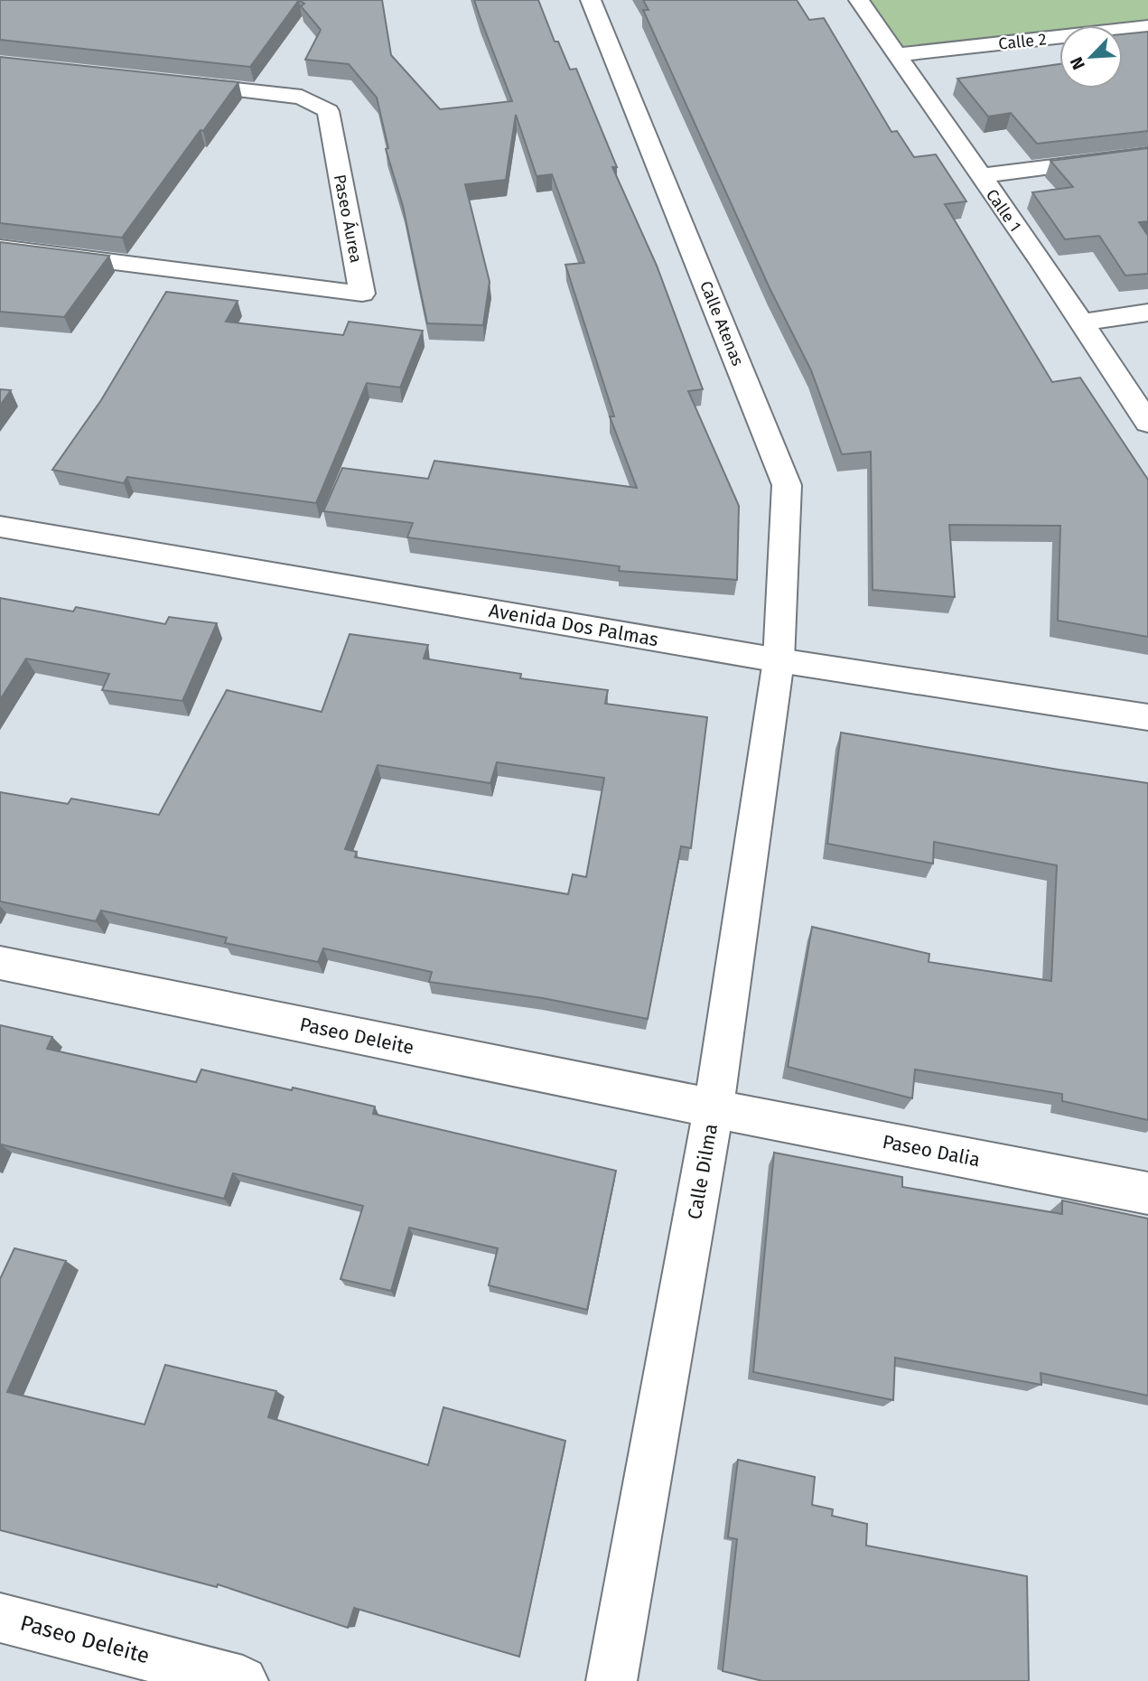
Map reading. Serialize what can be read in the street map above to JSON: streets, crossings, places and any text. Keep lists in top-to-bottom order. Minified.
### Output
{"streets":{"street":["Calle 2","Calle 1","Paseo Áurea","Calle Atenas","Avenida Dos Palmas","Paseo Deleite","Paseo Dalia","Calle Dilma"]},"crossings":[["Calle 2","Calle 1"],["Calle Atenas","Avenida Dos Palmas"],["Calle Atenas","Calle Dilma"],["Avenida Dos Palmas","Calle Dilma"],["Paseo Deleite","Paseo Dalia"],["Paseo Deleite","Calle Dilma"],["Paseo Dalia","Calle Dilma"]],"north":"bottom left"}
